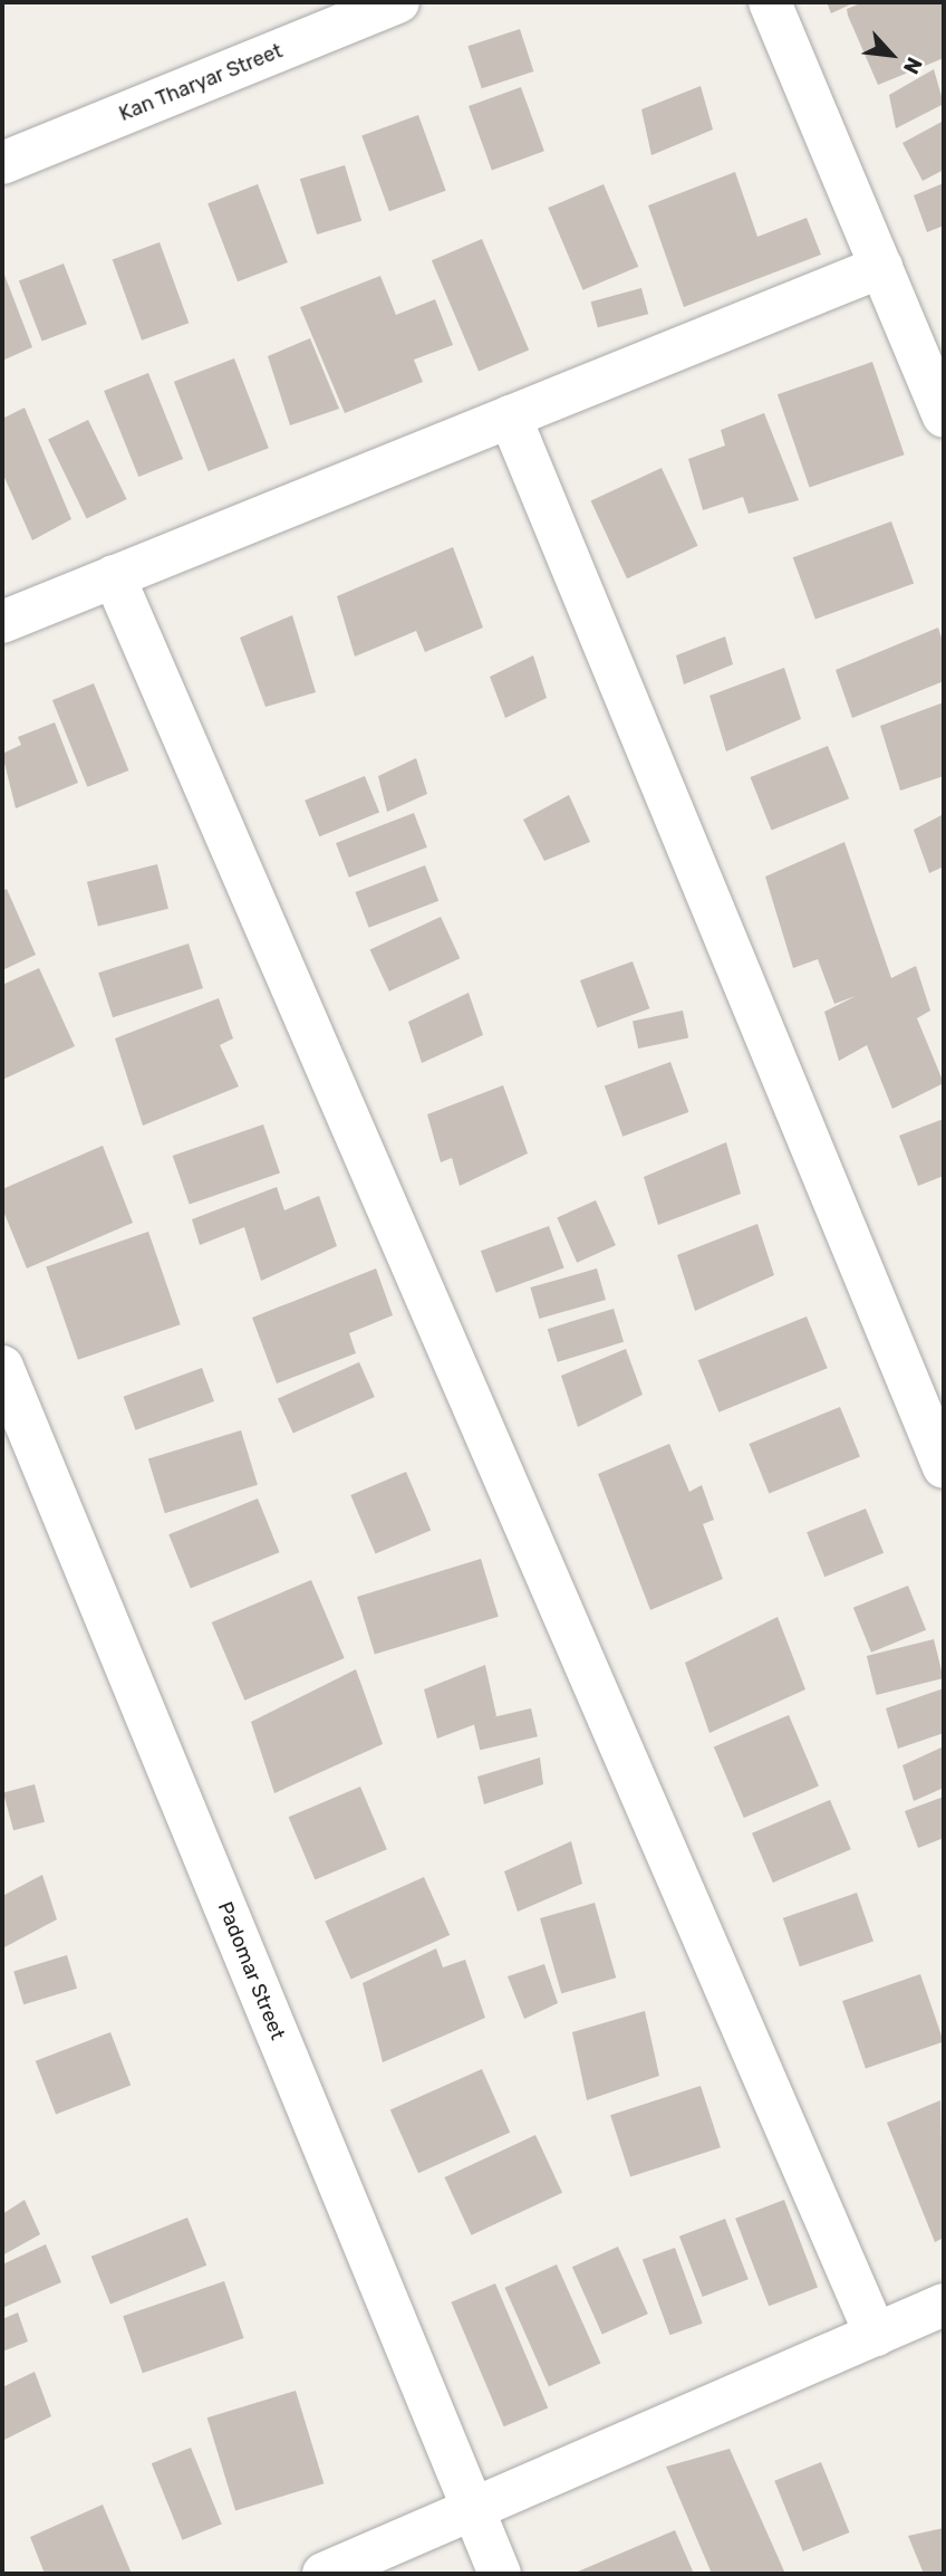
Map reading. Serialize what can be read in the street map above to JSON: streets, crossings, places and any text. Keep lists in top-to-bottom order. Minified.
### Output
{"streets":{"street":["Kan Tharyar Street","Padomar Street"]},"north":"bottom right"}
